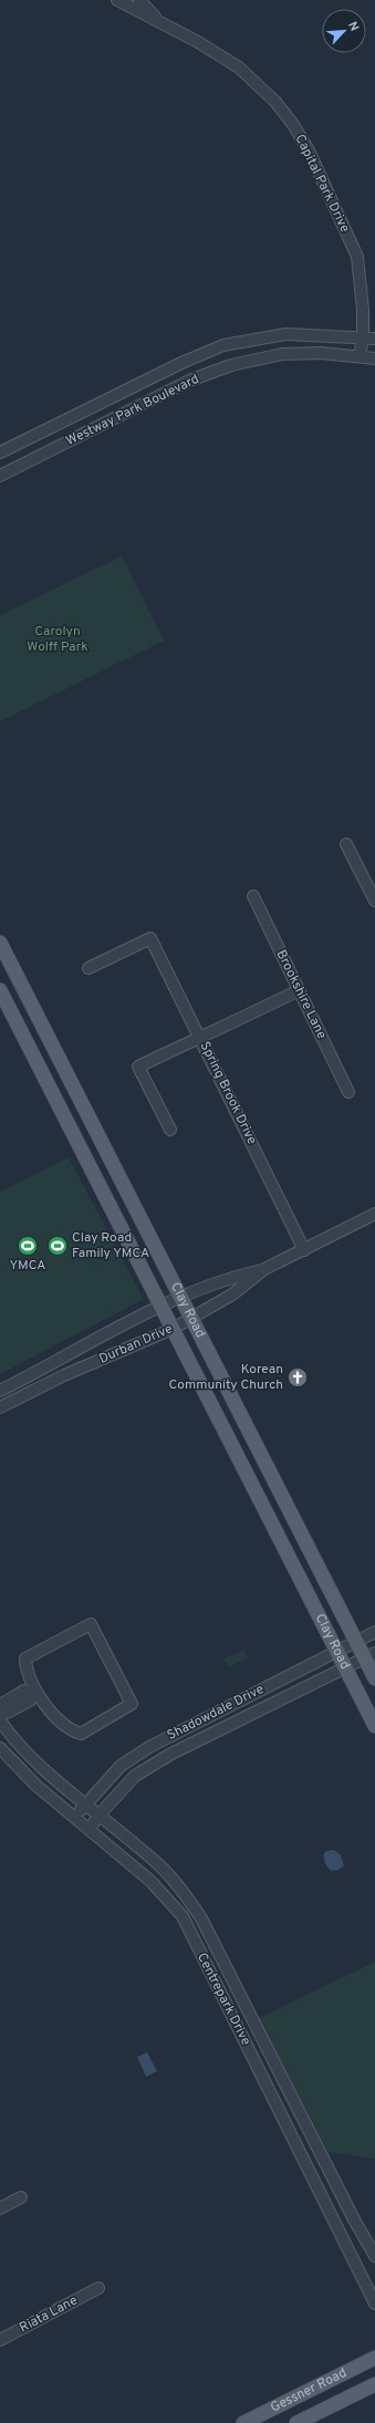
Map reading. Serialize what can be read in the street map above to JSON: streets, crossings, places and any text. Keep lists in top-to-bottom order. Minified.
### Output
{"streets":{"main road":["Clay Road","Gessner Road"],"street":["Capital Park Drive","Westway Park Boulevard","Brookshire Lane","Spring Brook Drive","Durban Drive","Shadowdale Drive","Centrepark Drive","Riata Lane"]},"crossings":[["Capital Park Drive","Westway Park Boulevard"],["Spring Brook Drive","Durban Drive"],["Clay Road","Durban Drive"],["Clay Road","Shadowdale Drive"],["Shadowdale Drive","Centrepark Drive"]],"parks":["Carolyn Wolff Park"],"places":{"sports":["YMCA","Clay Road Family YMCA"],"church":["Korean Community Church"]},"north":"top right"}
